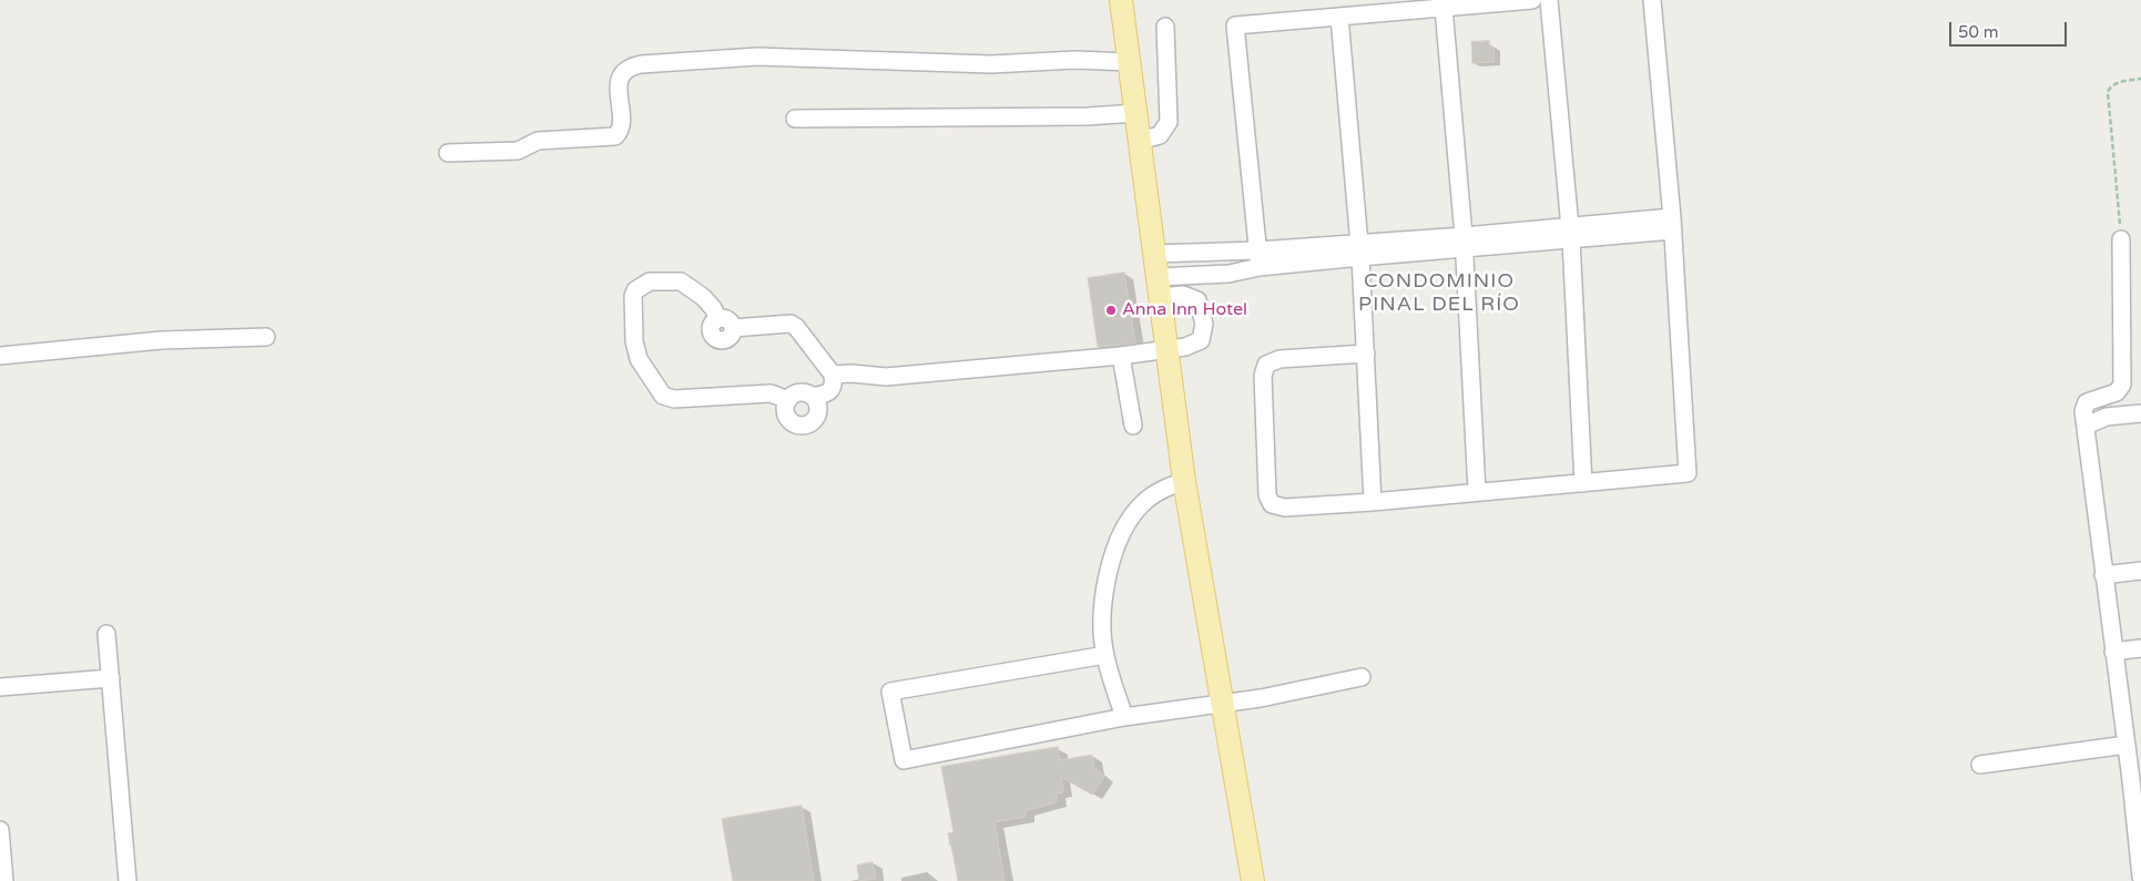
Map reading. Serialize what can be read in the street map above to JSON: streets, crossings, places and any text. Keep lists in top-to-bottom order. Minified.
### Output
{"districts":["CONDOMINIO PINAL DEL RÍO"],"places":["Anna Inn Hotel"],"scale_bar":"50 m"}
